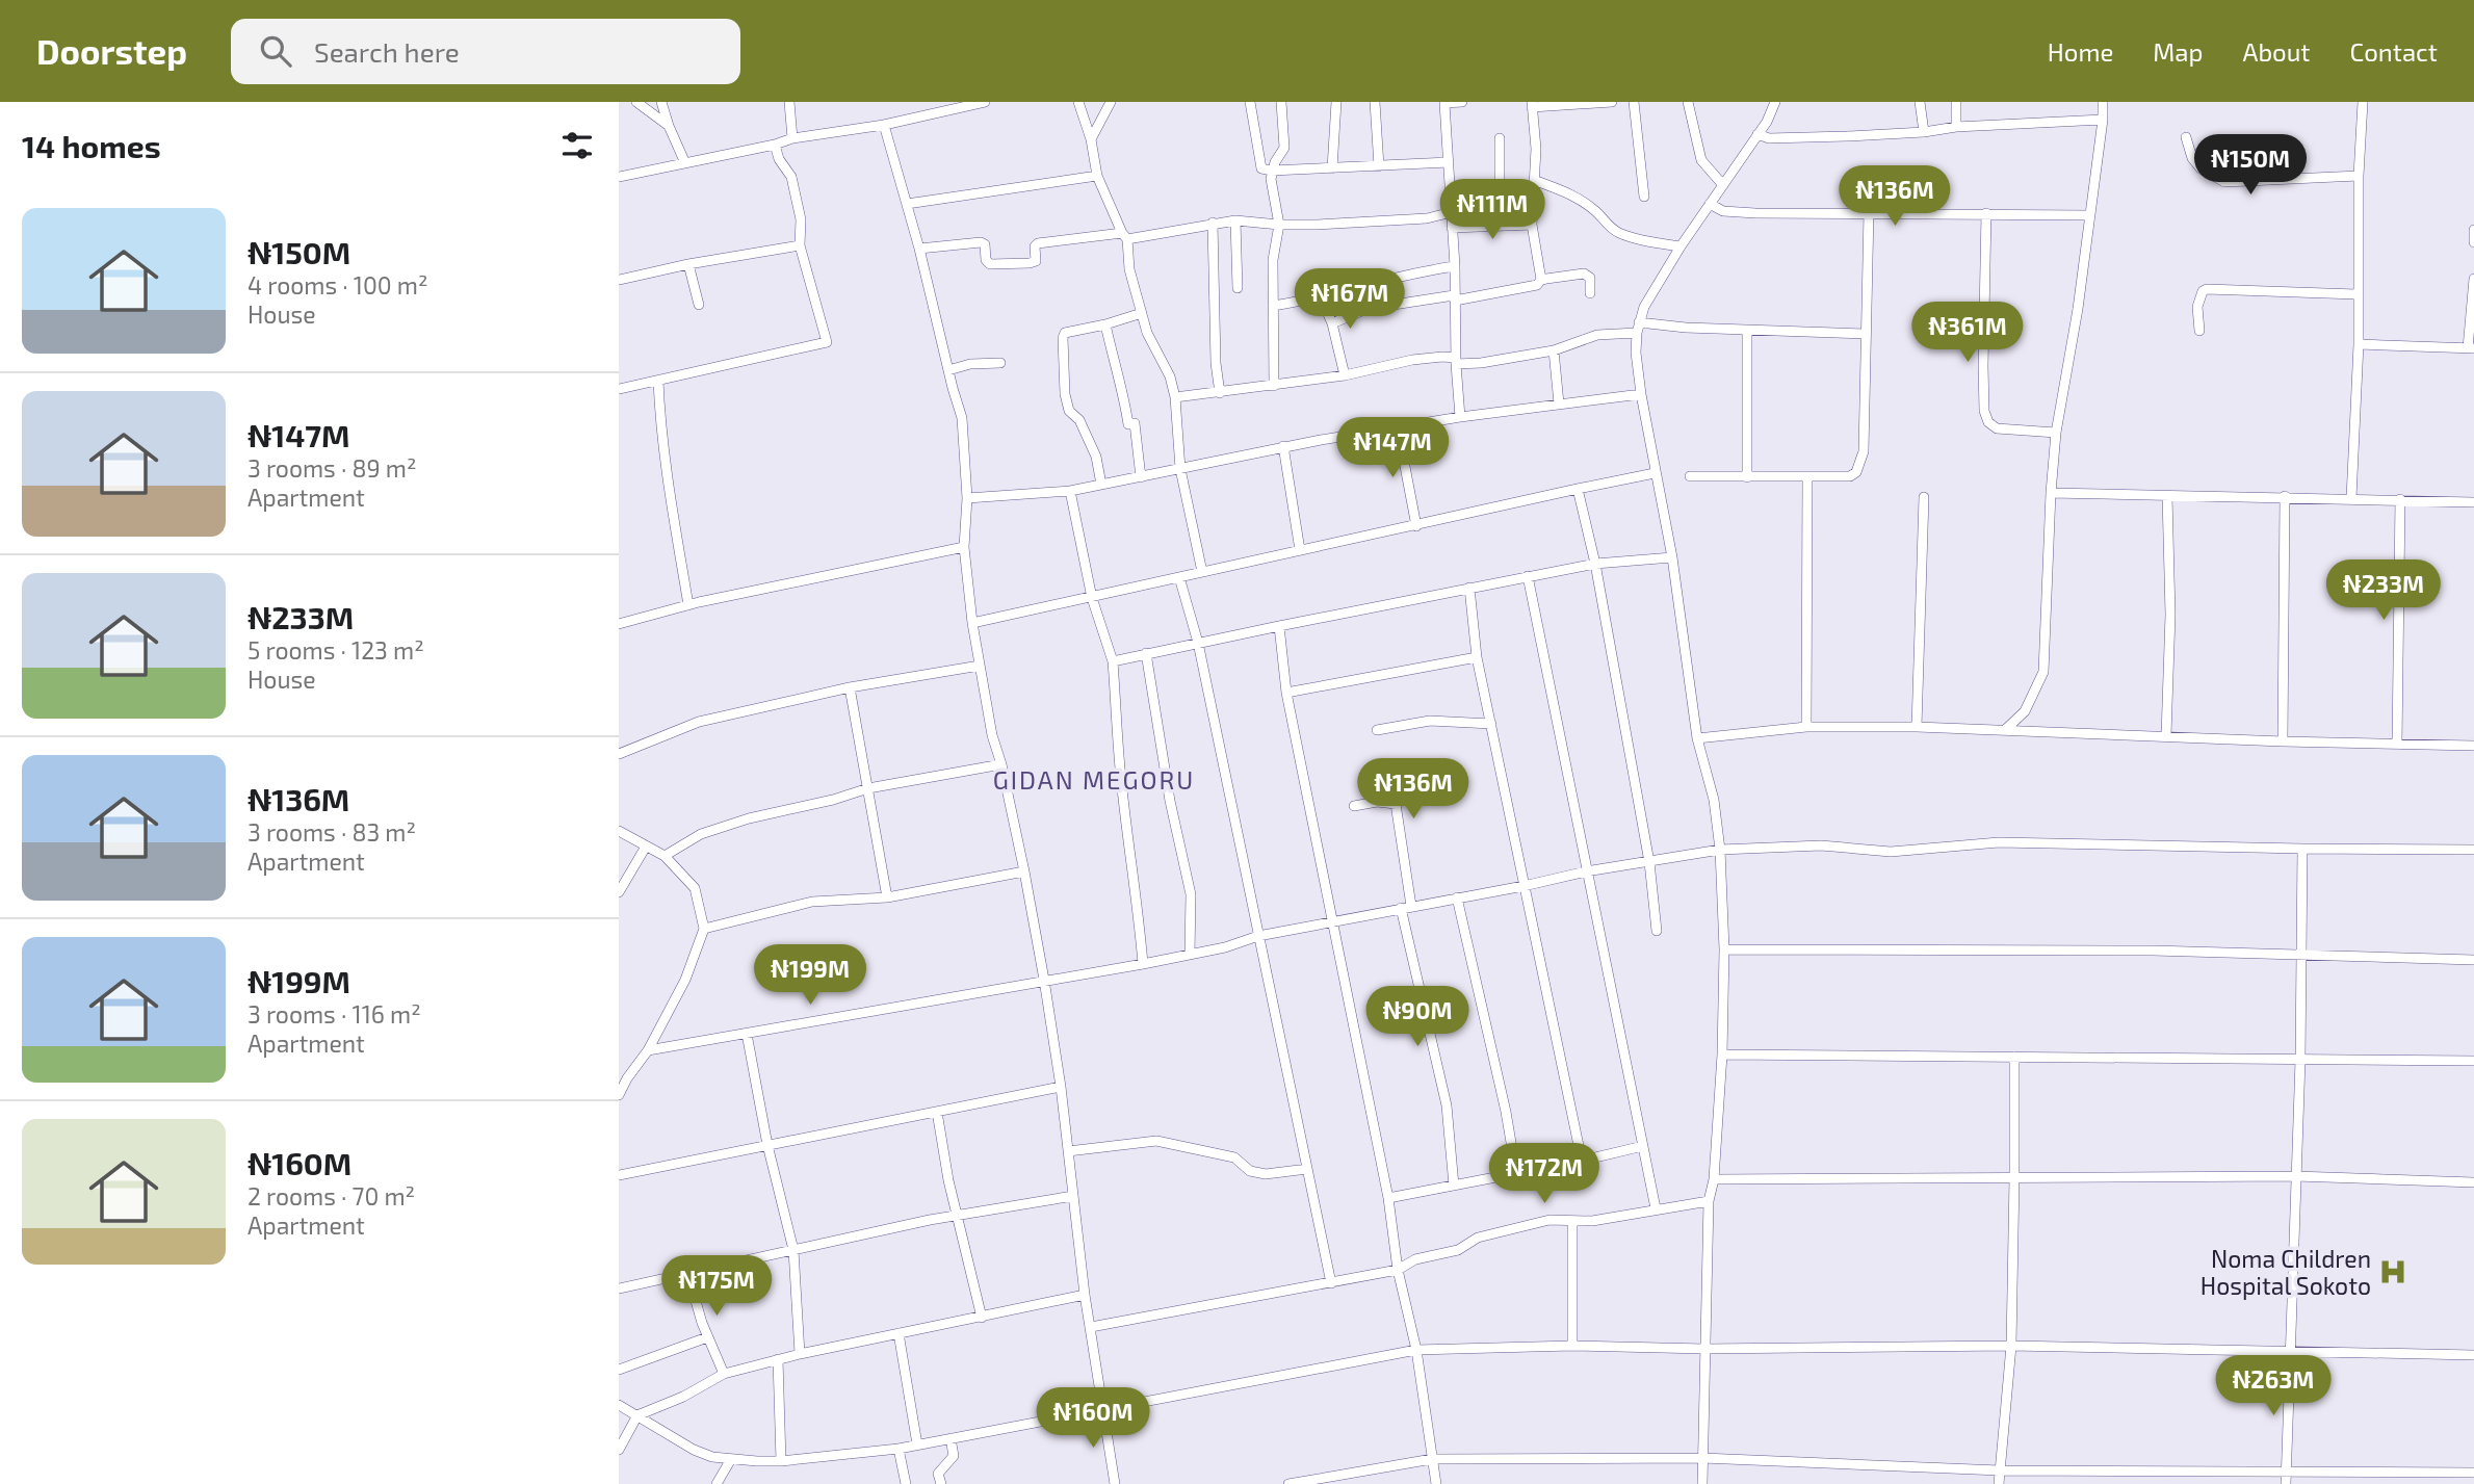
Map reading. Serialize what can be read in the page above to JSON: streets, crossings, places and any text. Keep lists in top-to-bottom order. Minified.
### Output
{"districts":["GIDAN MEGORU"],"places":{"hospital":["Noma Children Hospital Sokoto"]},"page":{"header":"Doorstep","search":"Search here","nav":["Home","Map","About","Contact"],"heading":"14 homes","price":["₦150M","₦136M","₦111M","₦167M","₦361M","₦147M","₦233M","₦136M","₦199M","₦90M","₦172M","₦175M","₦263M","₦160M"],"list":[{"name":"₦150M","note":"4 rooms · 100 m² · House"},{"name":"₦147M","note":"3 rooms · 89 m² · Apartment"},{"name":"₦233M","note":"5 rooms · 123 m² · House"},{"name":"₦136M","note":"3 rooms · 83 m² · Apartment"},{"name":"₦199M","note":"3 rooms · 116 m² · Apartment"},{"name":"₦160M","note":"2 rooms · 70 m² · Apartment"}]}}
